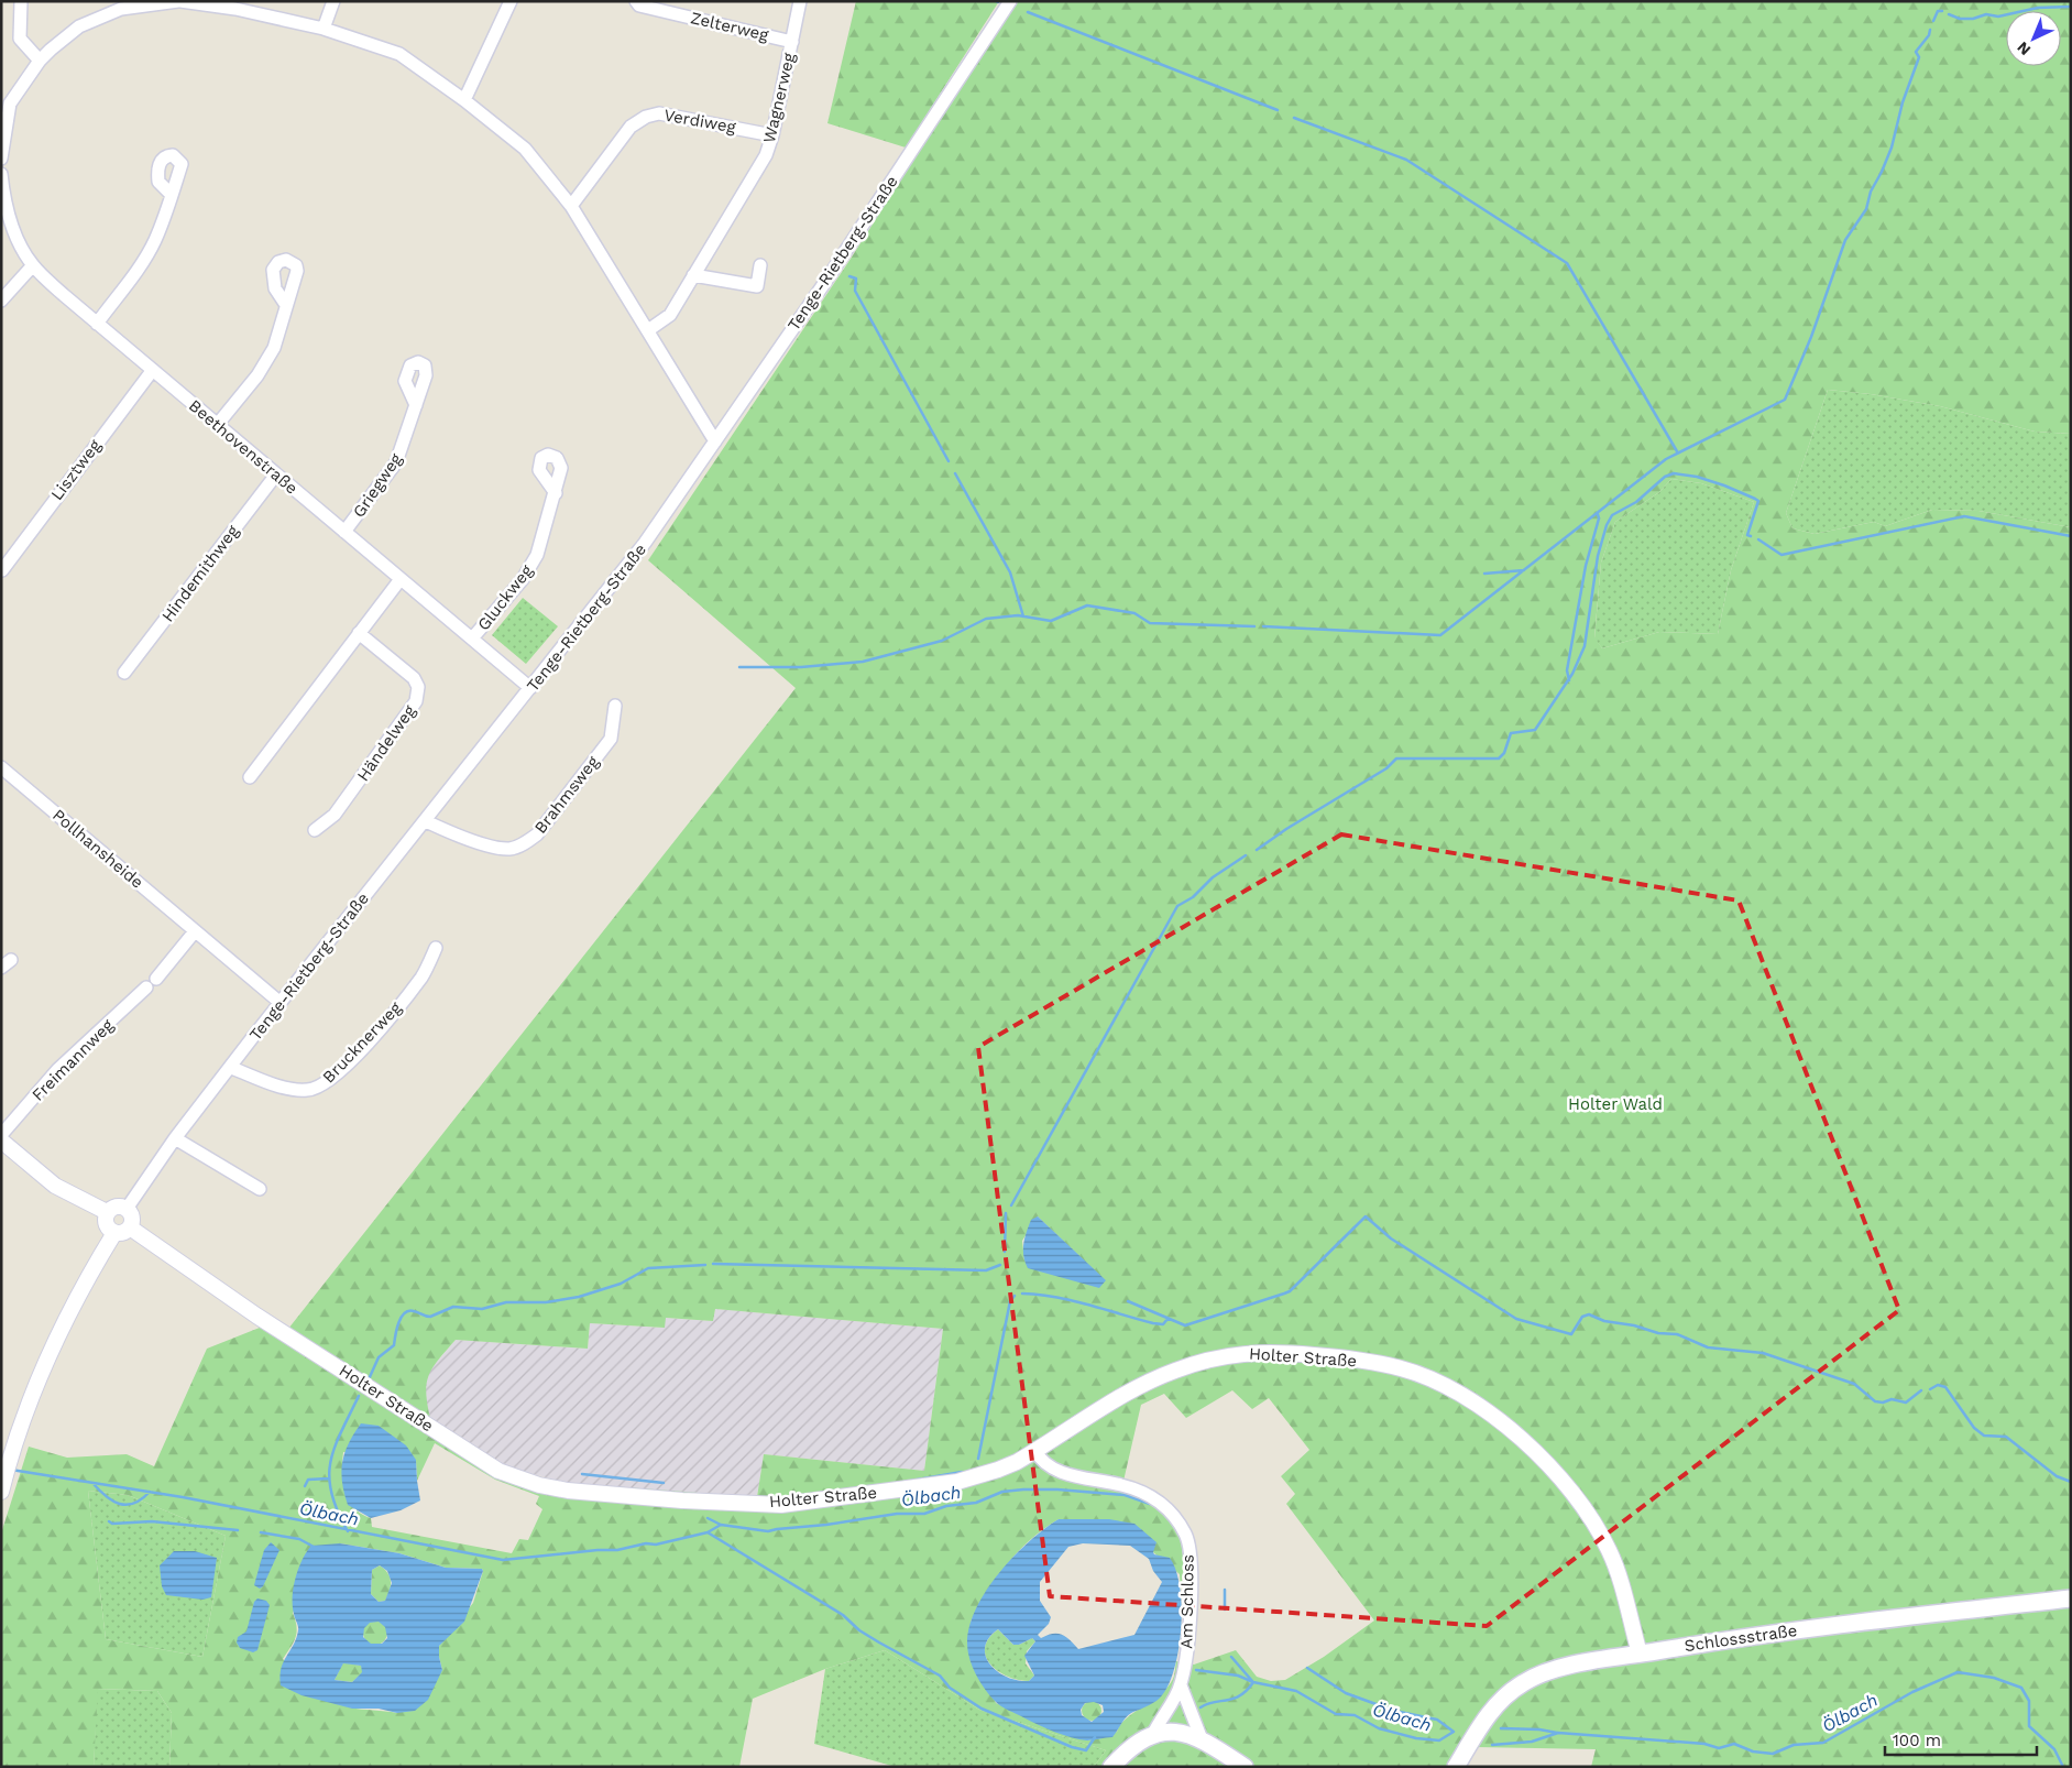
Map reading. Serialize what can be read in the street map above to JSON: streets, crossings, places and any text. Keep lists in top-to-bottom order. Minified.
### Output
{"streets":{"main road":["Schlossstraße"],"street":["Zelterweg","Wagnerweg","Verdiweg","Tenge-Rietberg-Straße","Beethovenstraße","Lisztweg","Griegweg","Hindemithweg","Gluckweg","Händelweg","Brahmsweg","Pollhansheide","Brucknerweg","Freimannweg","Holter Straße","Am Schloss"]},"crossings":[["Zelterweg","Wagnerweg"],["Wagnerweg","Verdiweg"],["Tenge-Rietberg-Straße","Beethovenstraße"],["Tenge-Rietberg-Straße","Brahmsweg"],["Tenge-Rietberg-Straße","Pollhansheide"],["Tenge-Rietberg-Straße","Brucknerweg"],["Tenge-Rietberg-Straße","Holter Straße"],["Beethovenstraße","Lisztweg"],["Beethovenstraße","Griegweg"],["Beethovenstraße","Hindemithweg"],["Beethovenstraße","Gluckweg"],["Holter Straße","Am Schloss"],["Holter Straße","Schlossstraße"]],"water":["Ölbach"],"parks":["Holter Wald"],"scale_bar":"100 m","north":"bottom left"}
